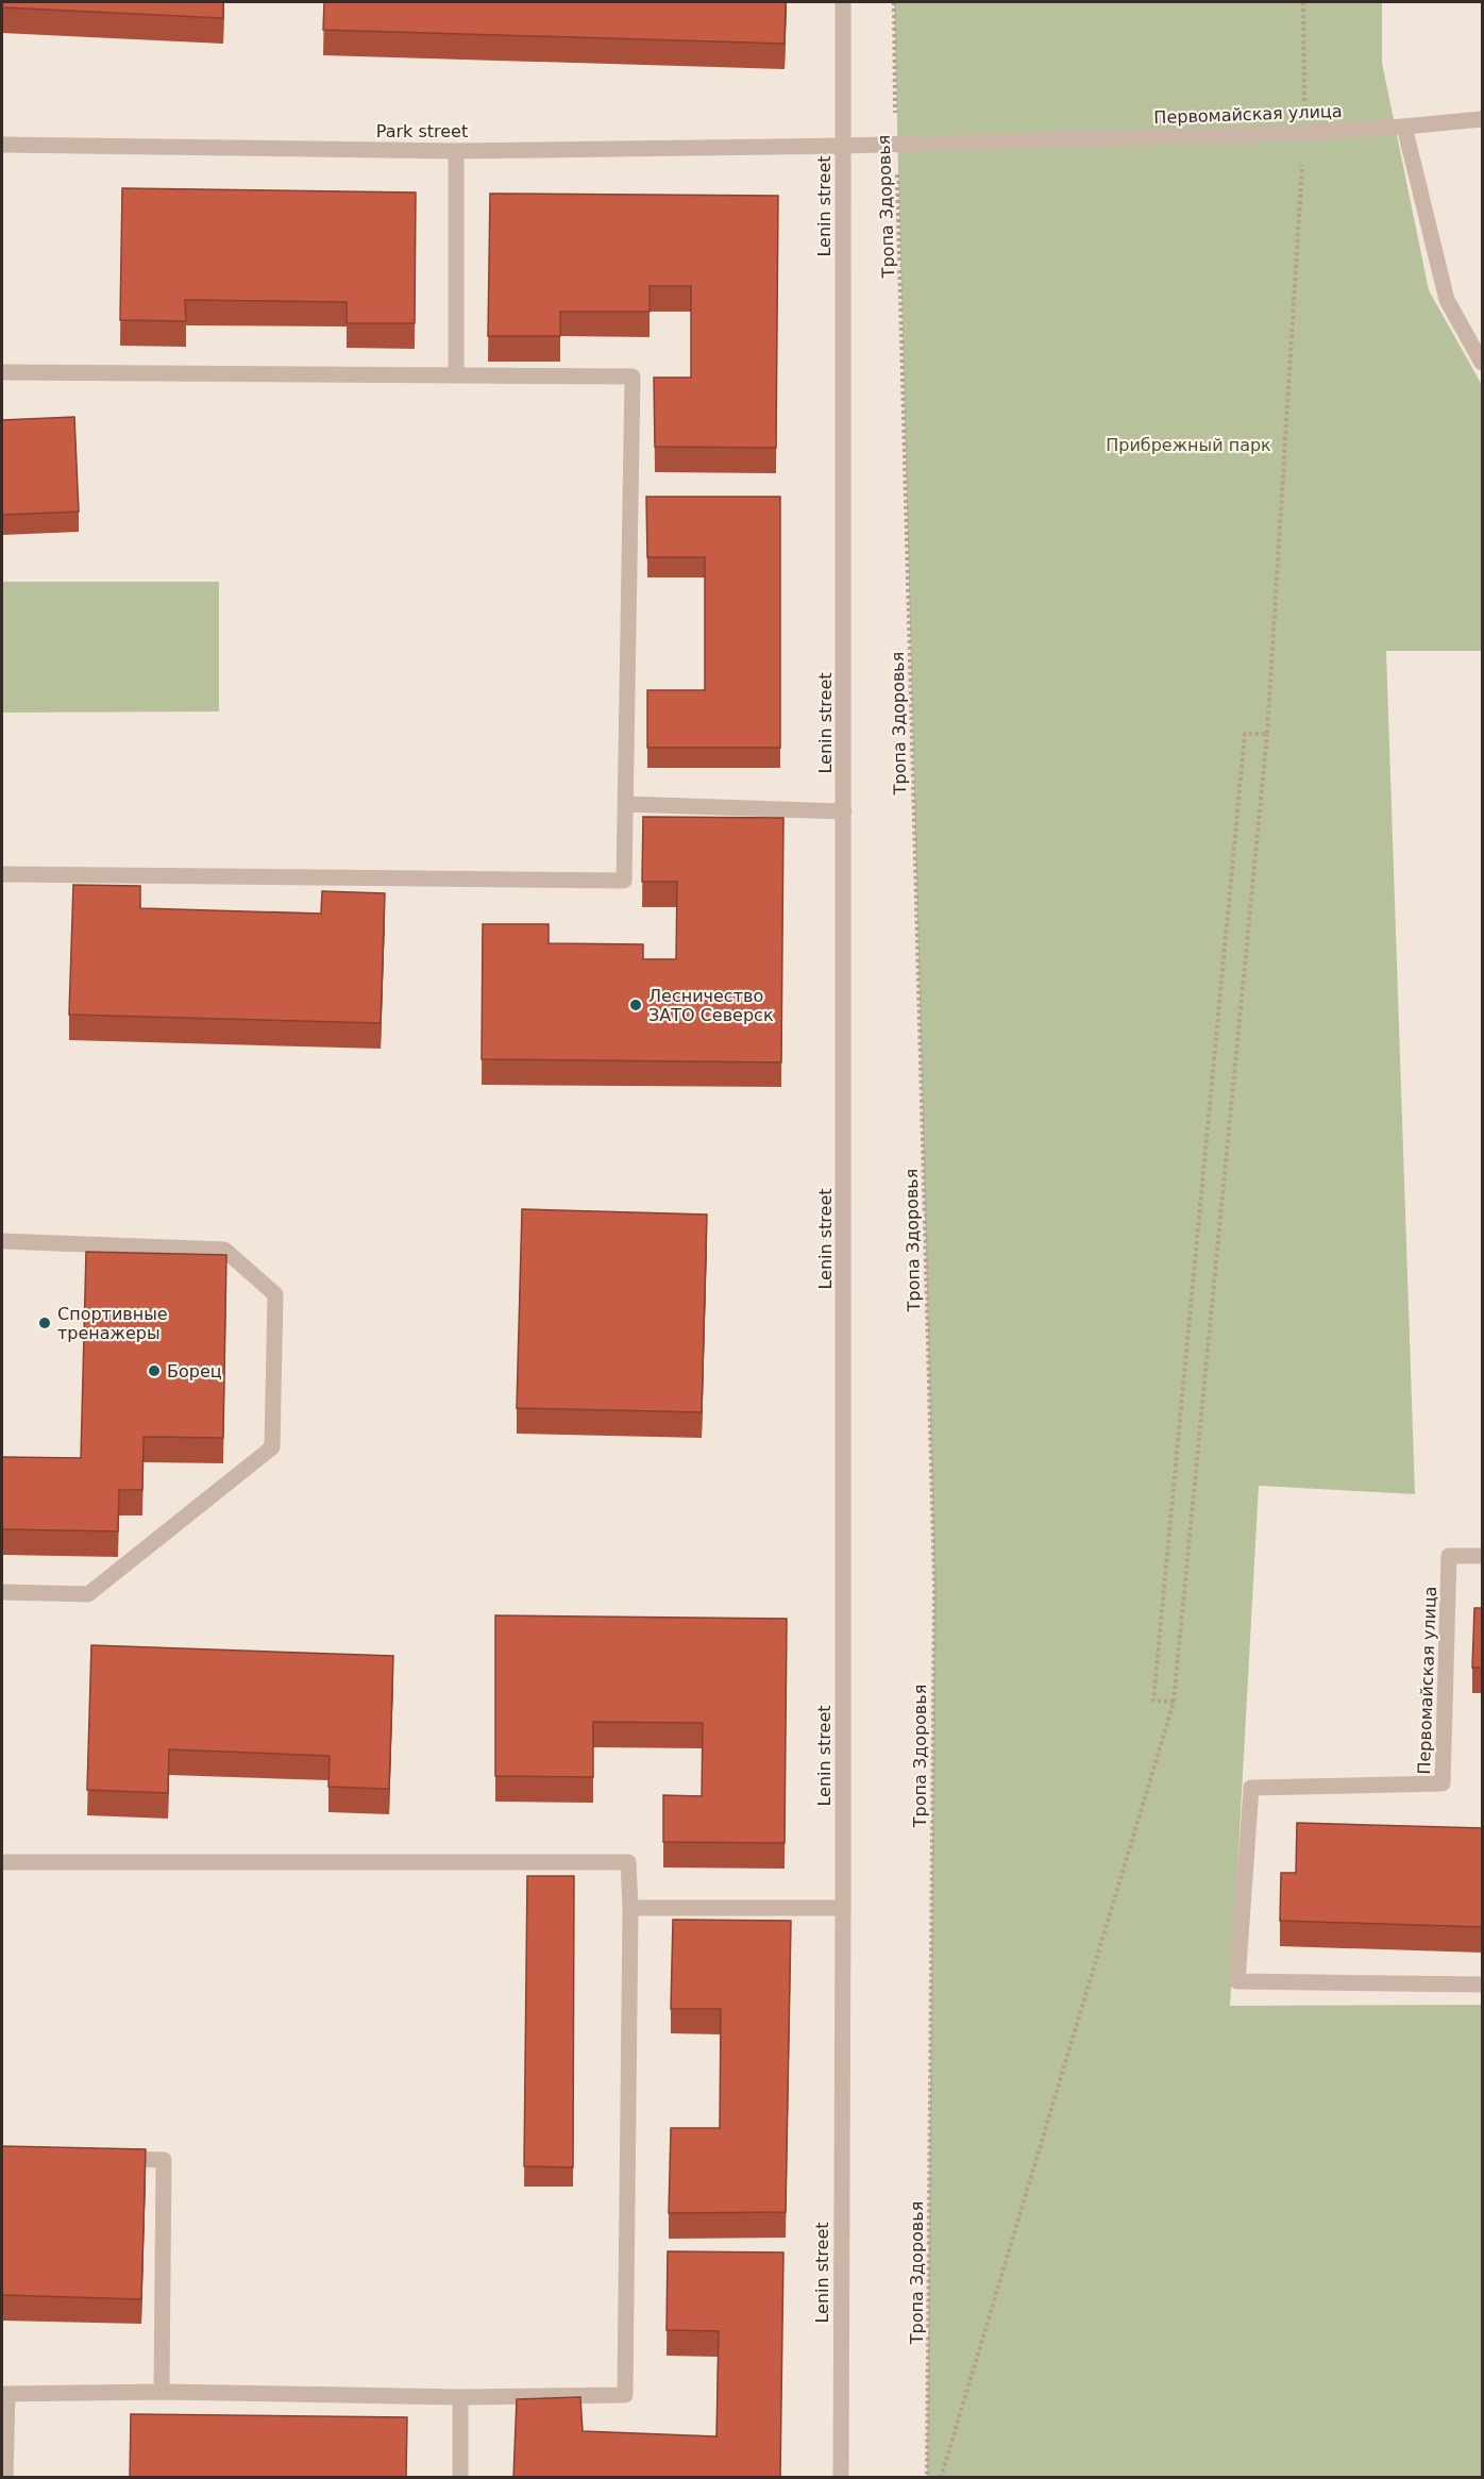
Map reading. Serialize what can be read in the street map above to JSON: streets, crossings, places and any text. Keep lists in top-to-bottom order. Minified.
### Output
{"streets":{"street":["Первомайская улица","Park street","Lenin street"],"path":["Тропа Здоровья"]},"crossings":[["Первомайская улица","Park street"],["Первомайская улица","Lenin street"],["Первомайская улица","Тропа Здоровья"],["Park street","Lenin street"]],"parks":["Прибрежный парк"],"places":["Лесничество ЗАТО Северск","Спортивные тренажеры","Борец"]}
